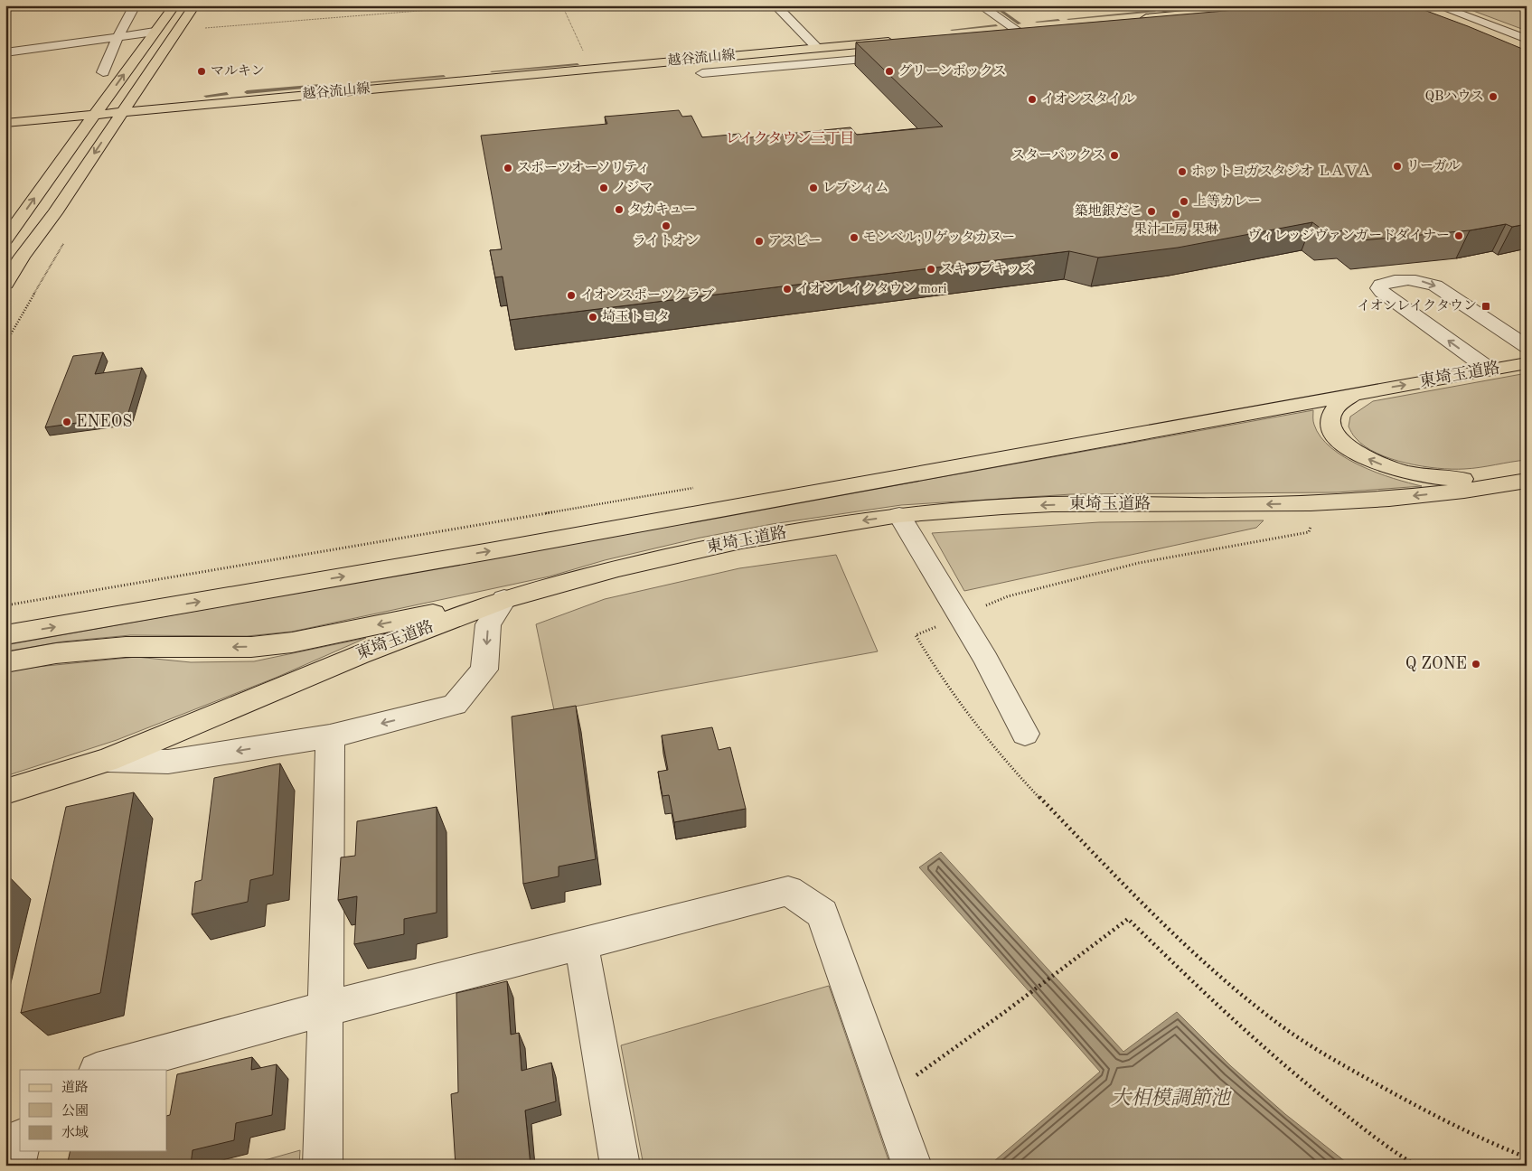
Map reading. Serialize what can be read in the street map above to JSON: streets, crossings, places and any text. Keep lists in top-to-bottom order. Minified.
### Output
{"streets":{"main road":["越谷流山線","東埼玉道路"]},"districts":["レイクタウン三丁目"],"water":["大相模調節池"],"places":{"other":["マルキン","グリーンボックス","QBハウス","イオンスタイル","スターバックス","リーガル","スポーツオーソリティ","ホットヨガスタジオ ＬＡＶＡ","ノジマ","レプシィム","上等カレー","タカキュー","築地銀だこ","果汁工房 果琳","ライトオン","ヴィレッジヴァンガードダイナー","モンベル;リゲッタカヌー","アスビー","スキップキッズ","イオンレイクタウン mori","イオンスポーツクラブ","埼玉トヨタ","ENEOS","Q ZONE"],"transit":["イオンレイクタウン"]},"legend":["道路","公園","水域"]}
